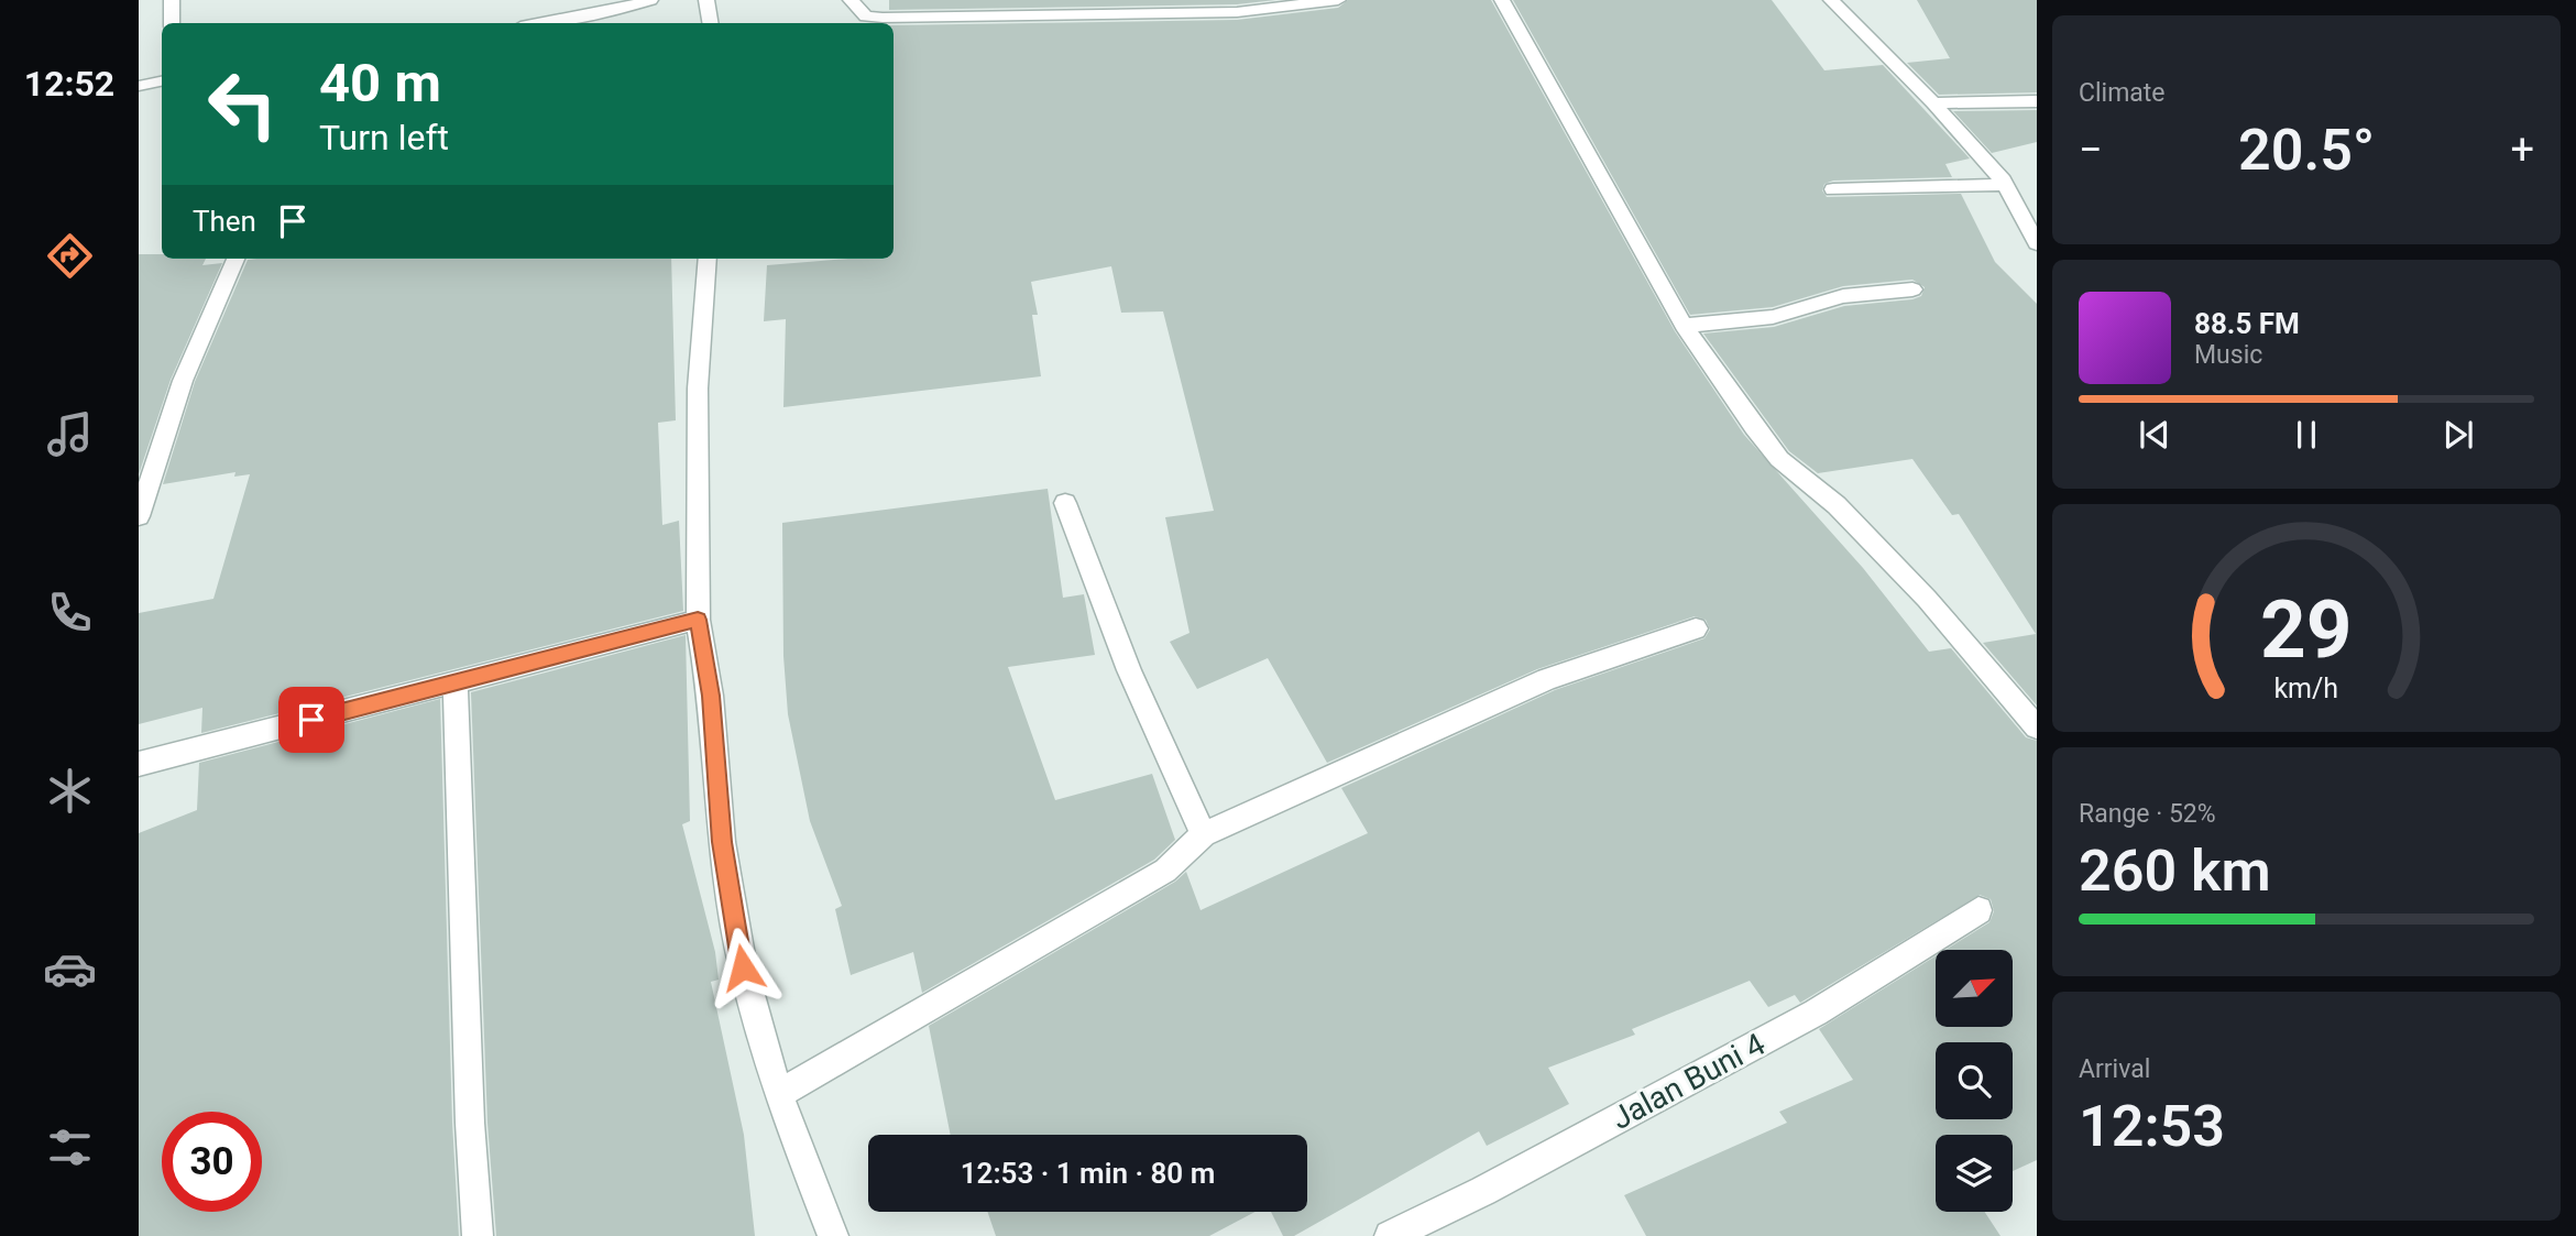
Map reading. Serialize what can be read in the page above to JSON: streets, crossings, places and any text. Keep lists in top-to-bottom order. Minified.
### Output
{"streets":{"street":["Jalan Buni 4"]},"north":"top right","page":{"tabs":"12:52","tile":["Climate",["Range · 52%","260 km"],["Arrival","12:53"]],"turn":["40 m","Turn left"],"heat":["−","20.5°","+"],"then":"Then","song":["88.5 FM","Music"],"limit":"30","trip":"12:53 · 1 min · 80 m","gauge":["29","km/h"]}}
